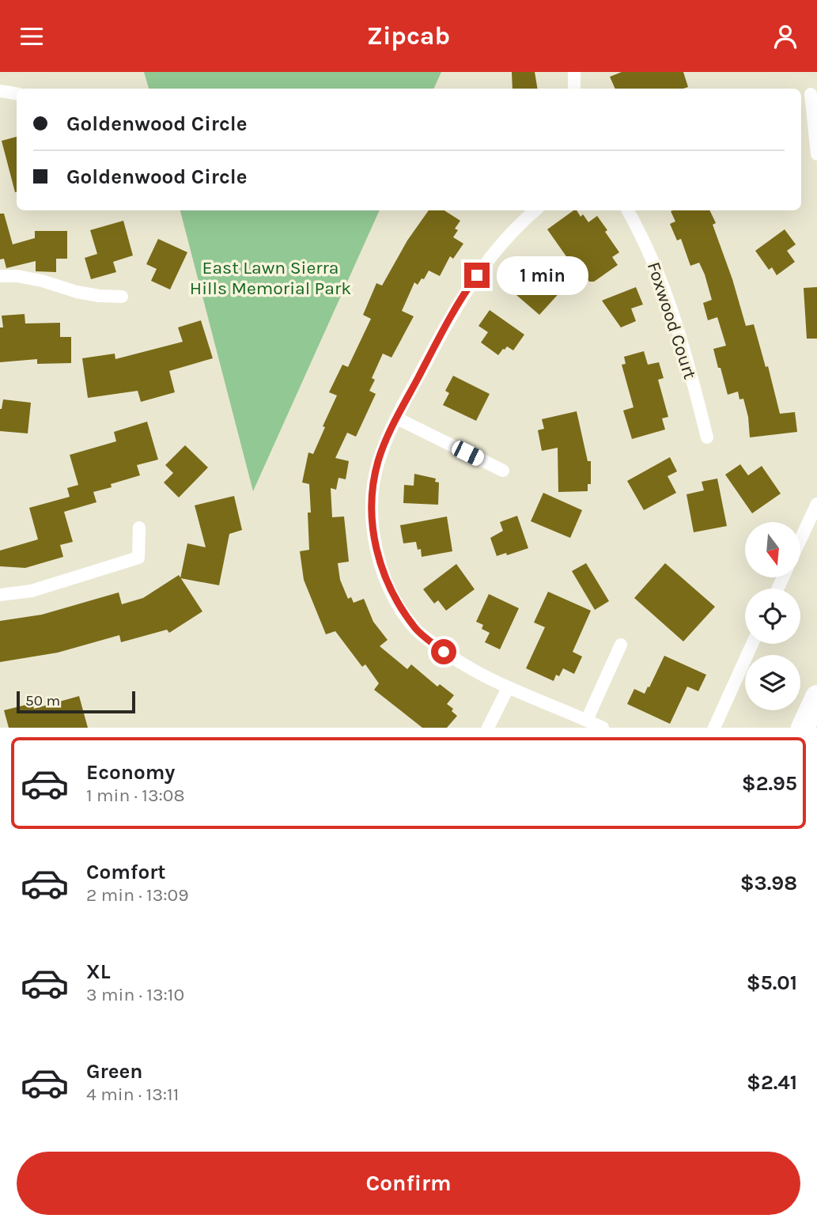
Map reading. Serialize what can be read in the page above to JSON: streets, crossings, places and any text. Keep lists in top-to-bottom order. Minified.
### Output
{"streets":{"street":["Foxwood Court"]},"parks":["East Lawn Sierra Hills Memorial Park"],"scale_bar":"50 m","north":"bottom","page":{"header":"Zipcab","banner":["Goldenwood Circle","Goldenwood Circle"],"bubble":"1 min","scale":"50 m","list":[{"name":"Economy","note":"1 min · 13:08","value":"$2.95"},{"name":"Comfort","note":"2 min · 13:09","value":"$3.98"},{"name":"XL","note":"3 min · 13:10","value":"$5.01"},{"name":"Green","note":"4 min · 13:11","value":"$2.41"}],"buttons":"Confirm"}}
